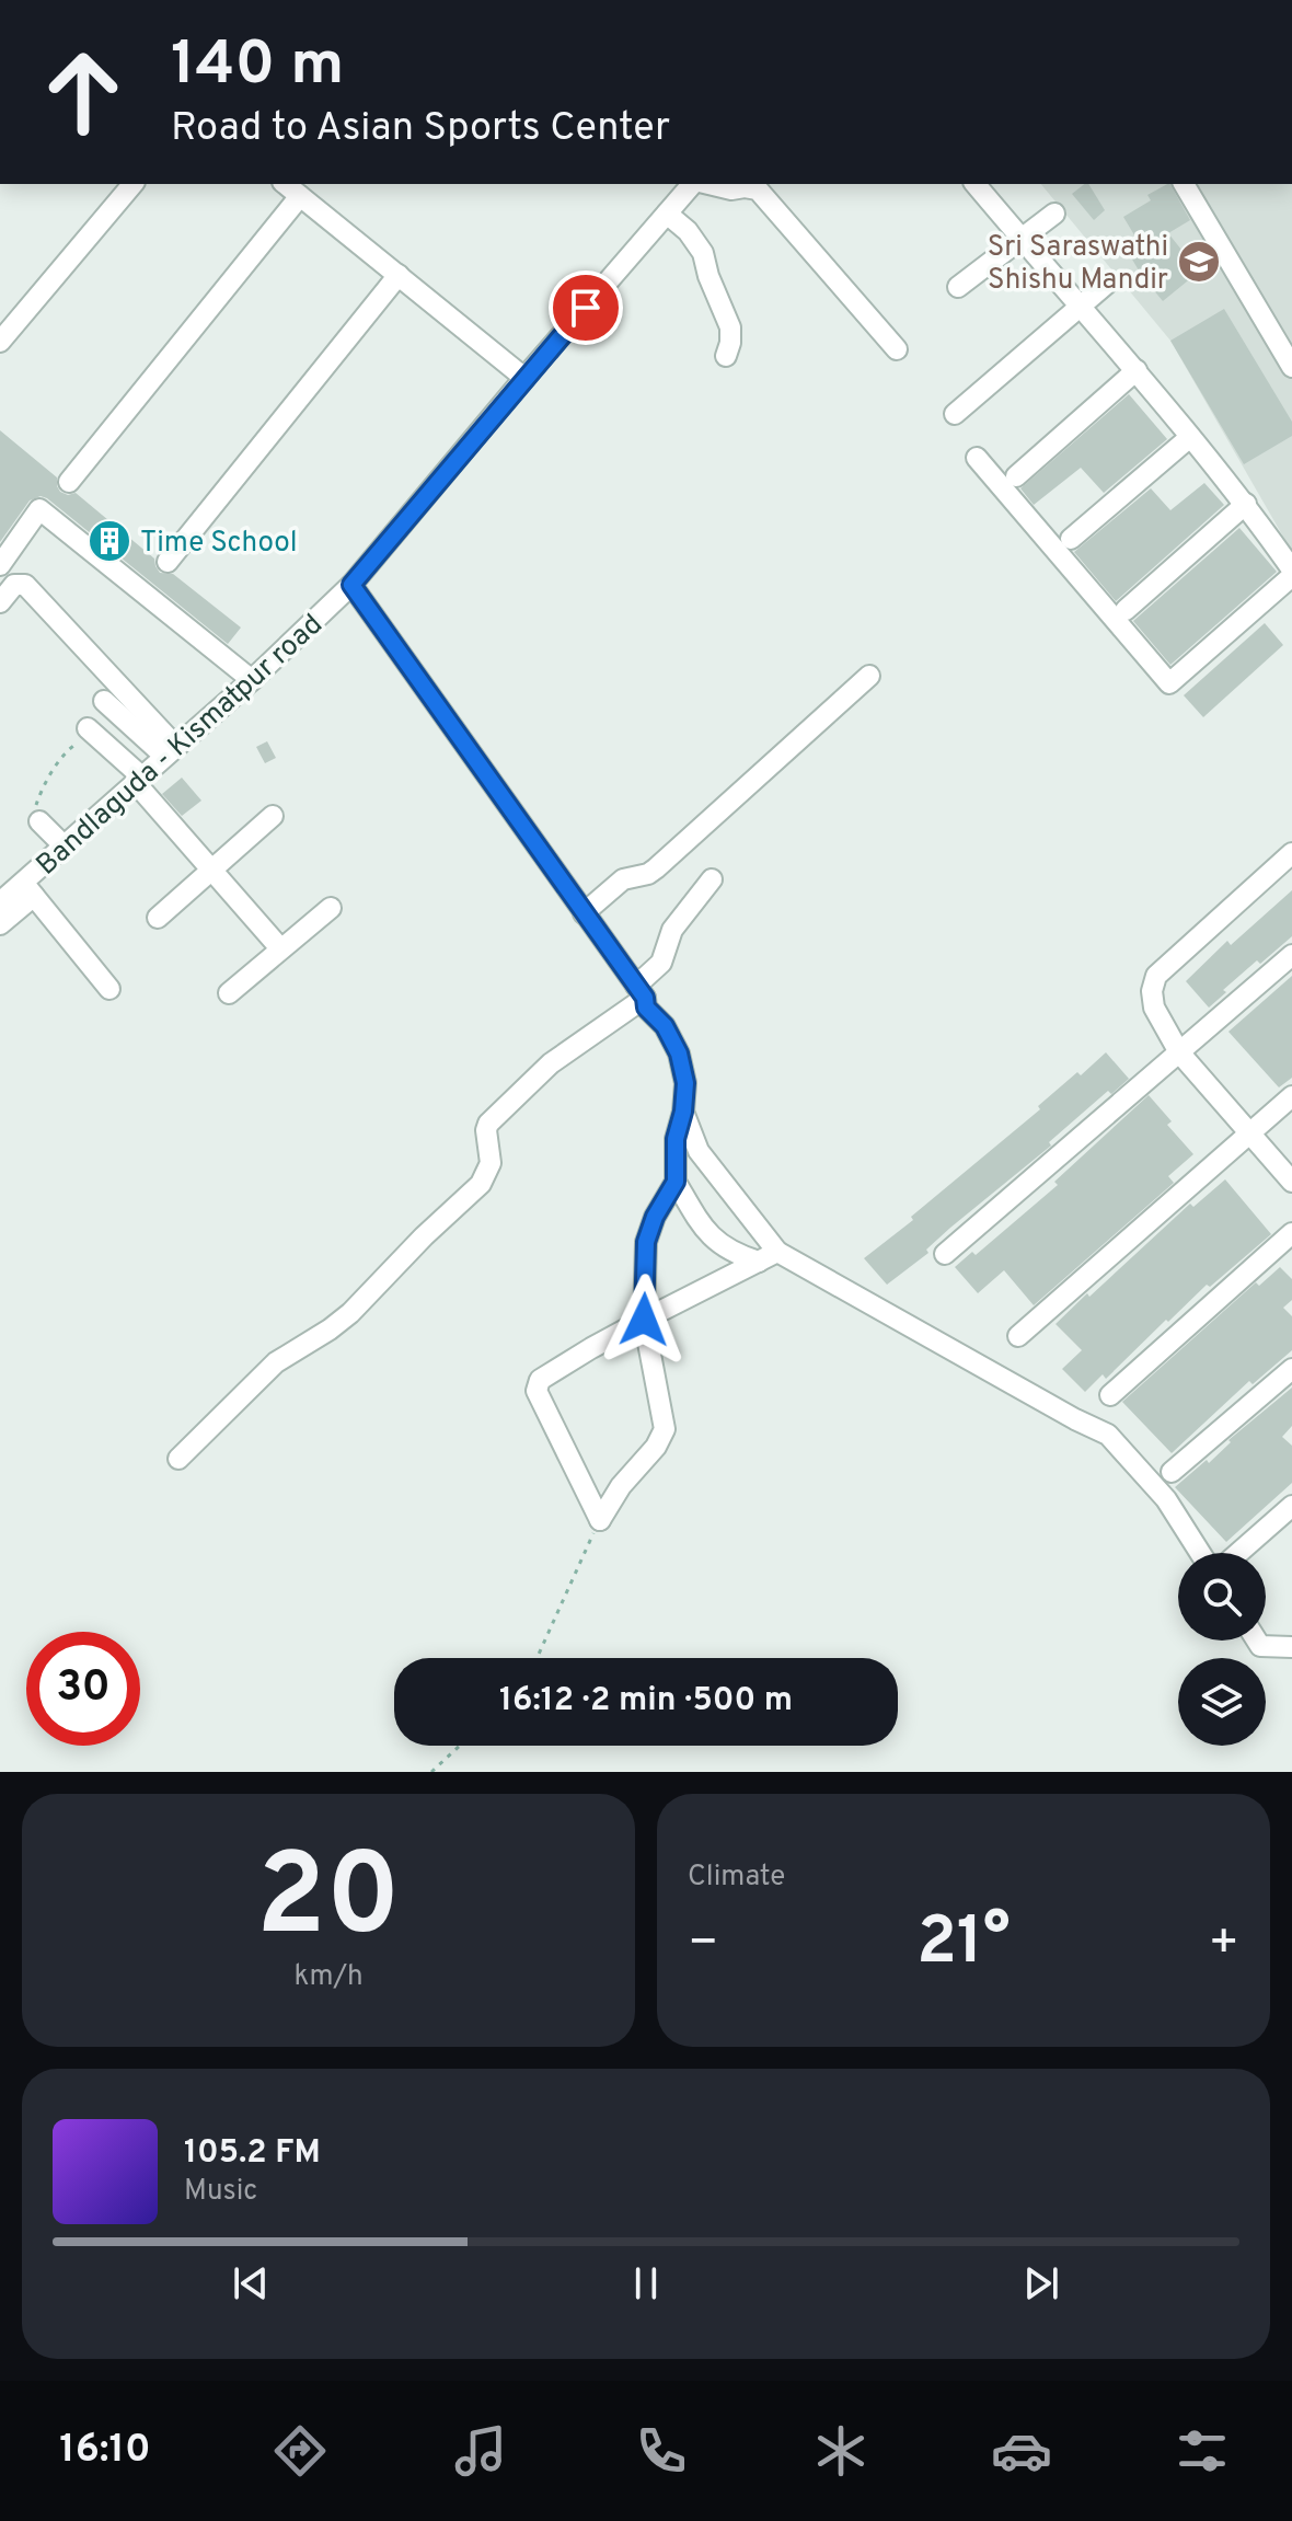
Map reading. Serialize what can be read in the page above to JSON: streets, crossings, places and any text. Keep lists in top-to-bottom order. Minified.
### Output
{"streets":{"street":["Bandlaguda - Kismatpur road"]},"places":{"school or university":["Sri Saraswathi Shishu Mandir"],"building":["Time School"]},"page":{"turn":["140 m","Road to Asian Sports Center"],"limit":"30","trip":"16:12 · 2 min · 500 m","tile":[["20","km/h"],"Climate"],"heat":["−","21°","+"],"song":["105.2 FM","Music"],"tabs":"16:10"}}
